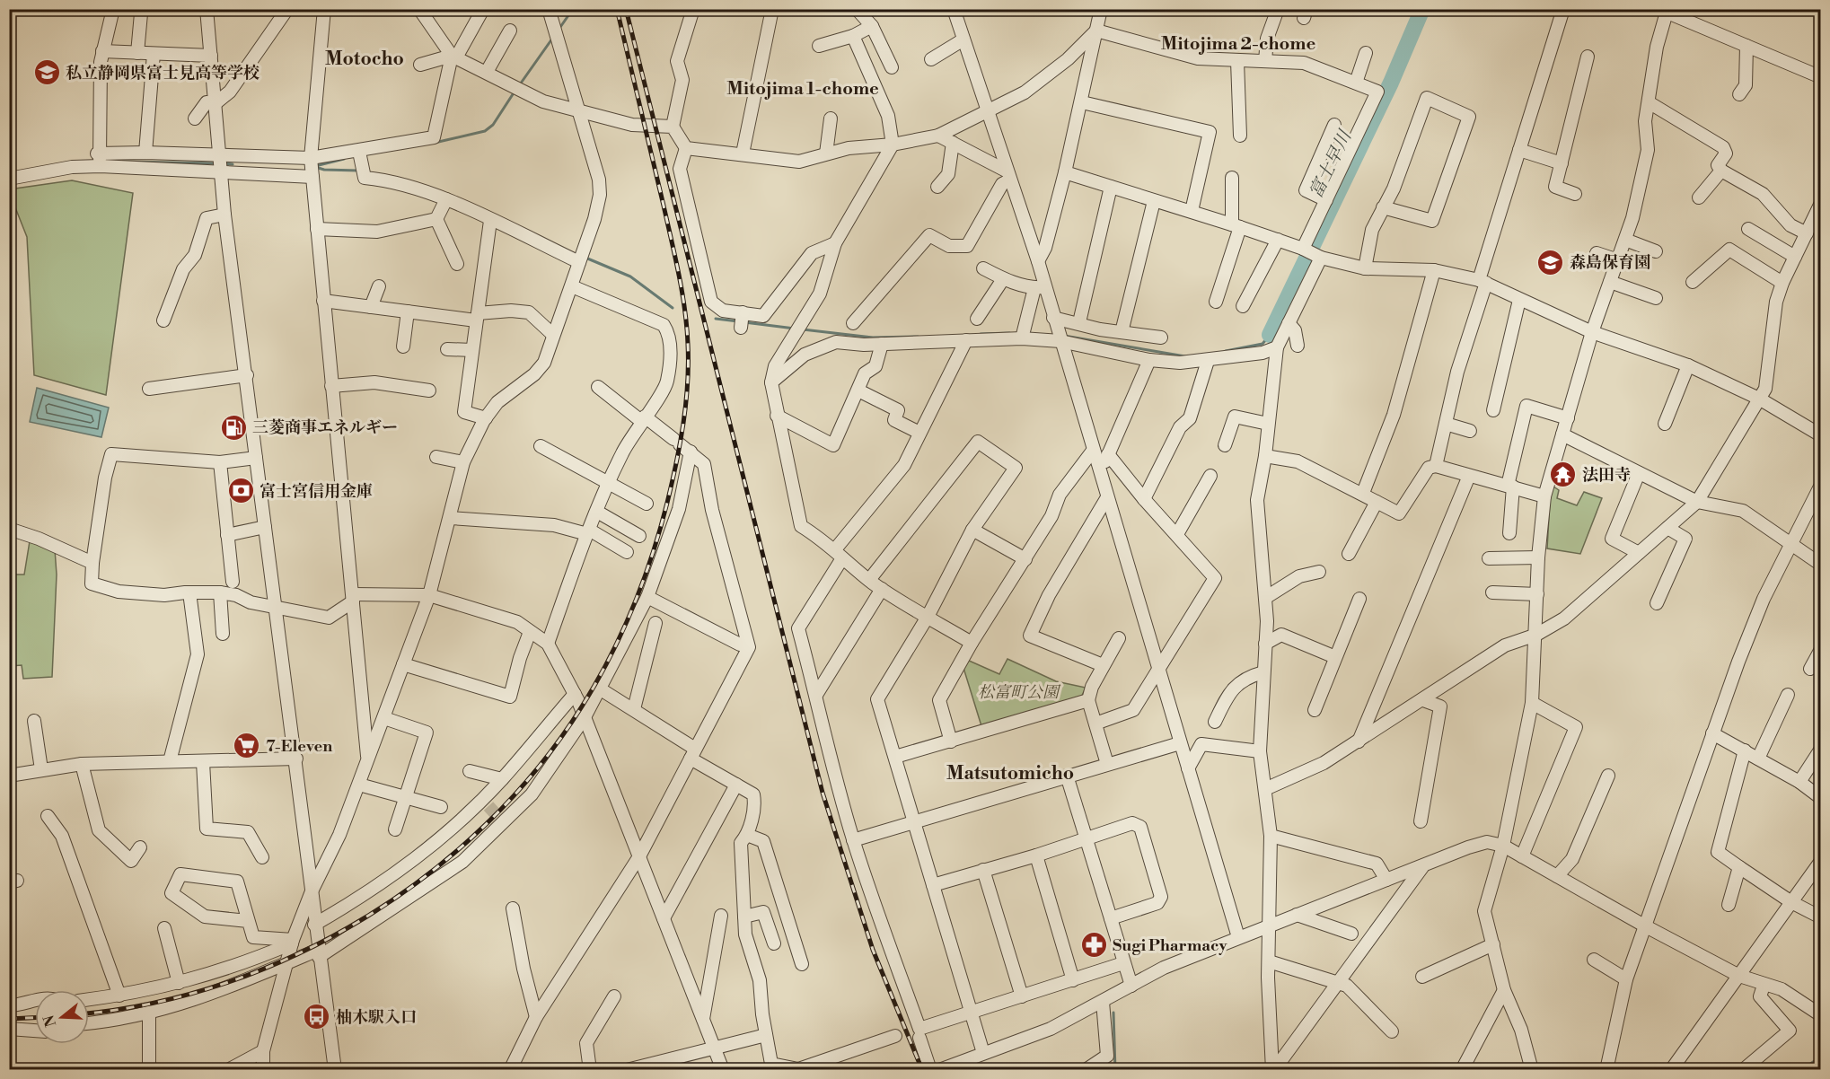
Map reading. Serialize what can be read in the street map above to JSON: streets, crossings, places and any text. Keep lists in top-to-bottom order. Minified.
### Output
{"districts":["Mitojima 2-chome","Motocho","Mitojima 1-chome","Matsutomicho"],"water":["富士早川"],"parks":["松富町公園"],"places":{"school or university":["私立静岡県富士見高等学校","森島保育園"],"fuel station":["三菱商事エネルギー"],"temple":["法田寺"],"bank":["富士宮信用金庫"],"supermarket":["7-Eleven"],"pharmacy":["Sugi Pharmacy"],"bus stop":["柚木駅入口"]},"north":"left"}
